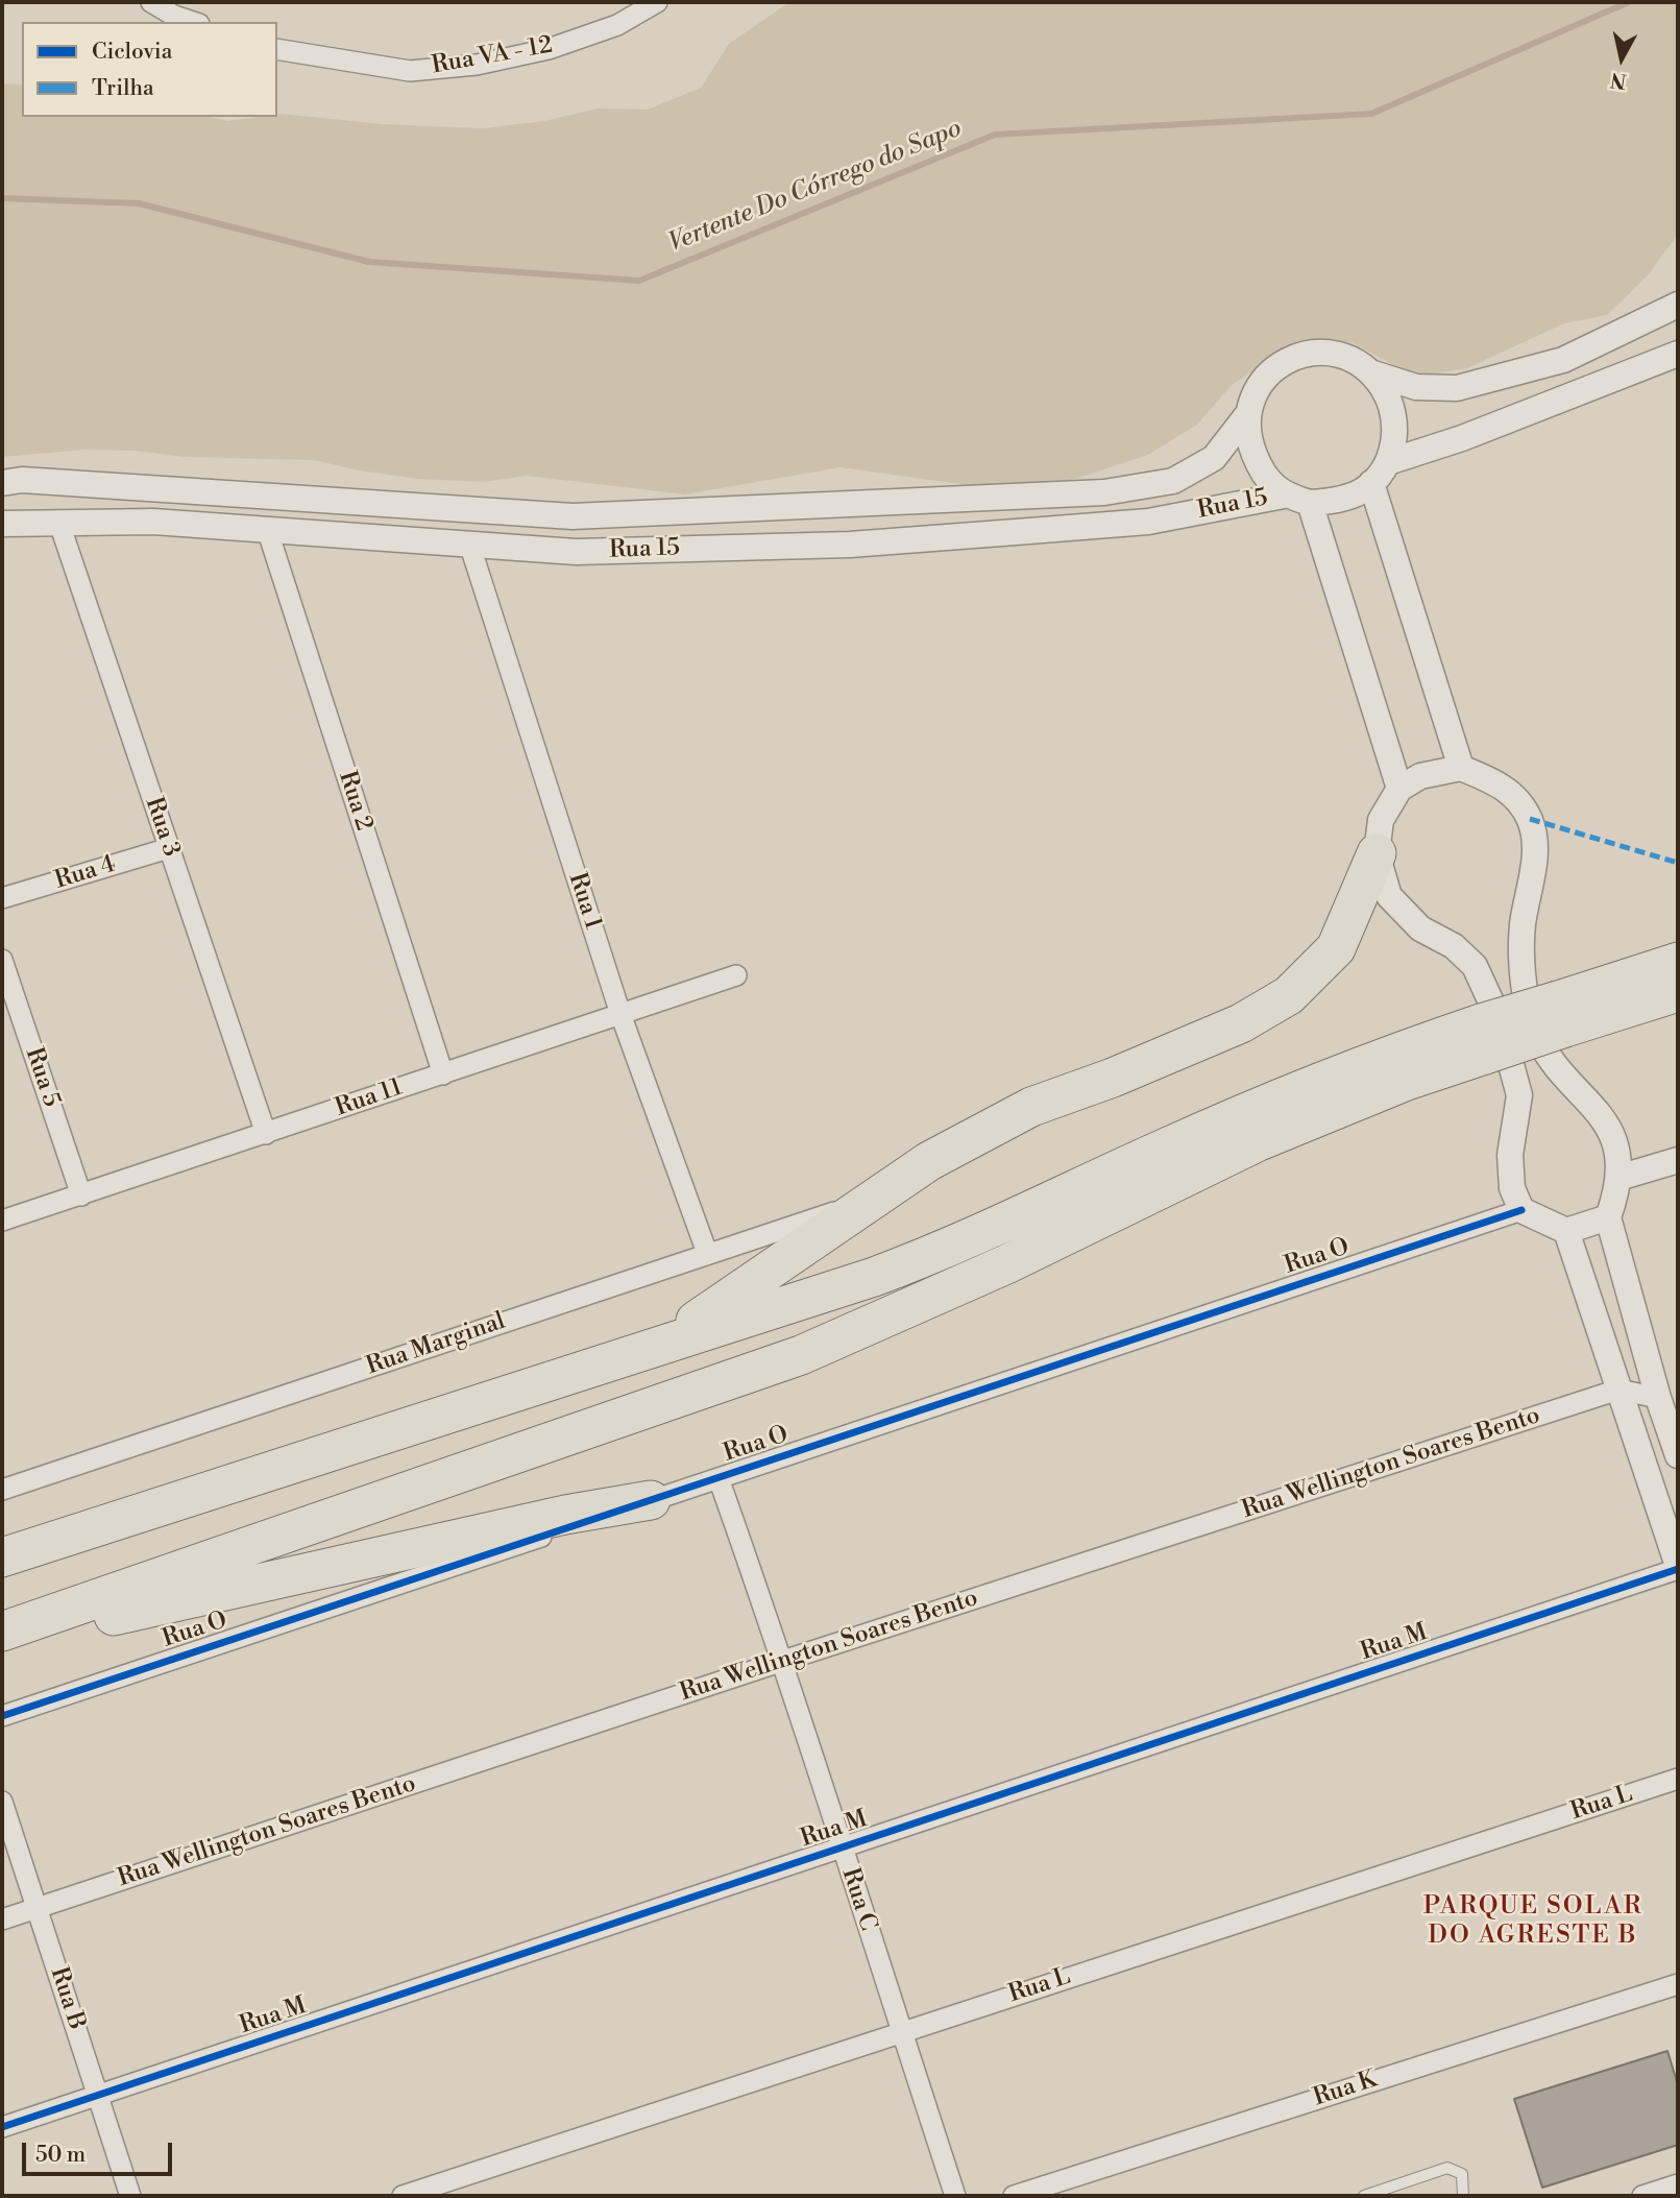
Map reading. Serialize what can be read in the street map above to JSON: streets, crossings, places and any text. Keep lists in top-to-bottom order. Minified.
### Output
{"streets":{"street":["Rua VA - 12","Rua 15","Rua 2","Rua 3","Rua 4","Rua 1","Rua 5","Rua 11","Rua O","Rua Marginal","Rua Wellington Soares Bento","Rua M","Rua L","Rua C","Rua B","Rua K"]},"crossings":[["Rua 15","Rua 2"],["Rua 15","Rua 3"],["Rua 15","Rua 1"],["Rua 2","Rua 11"],["Rua 3","Rua 4"],["Rua 3","Rua 11"],["Rua 1","Rua 11"],["Rua 1","Rua Marginal"],["Rua 5","Rua 11"],["Rua O","Rua C"],["Rua Wellington Soares Bento","Rua C"],["Rua Wellington Soares Bento","Rua B"],["Rua M","Rua C"],["Rua M","Rua B"],["Rua L","Rua C"]],"districts":["PARQUE SOLAR DO AGRESTE B"],"water":["Vertente Do Córrego do Sapo"],"legend":["Ciclovia","Trilha"],"scale_bar":"50 m","north":"bottom"}
